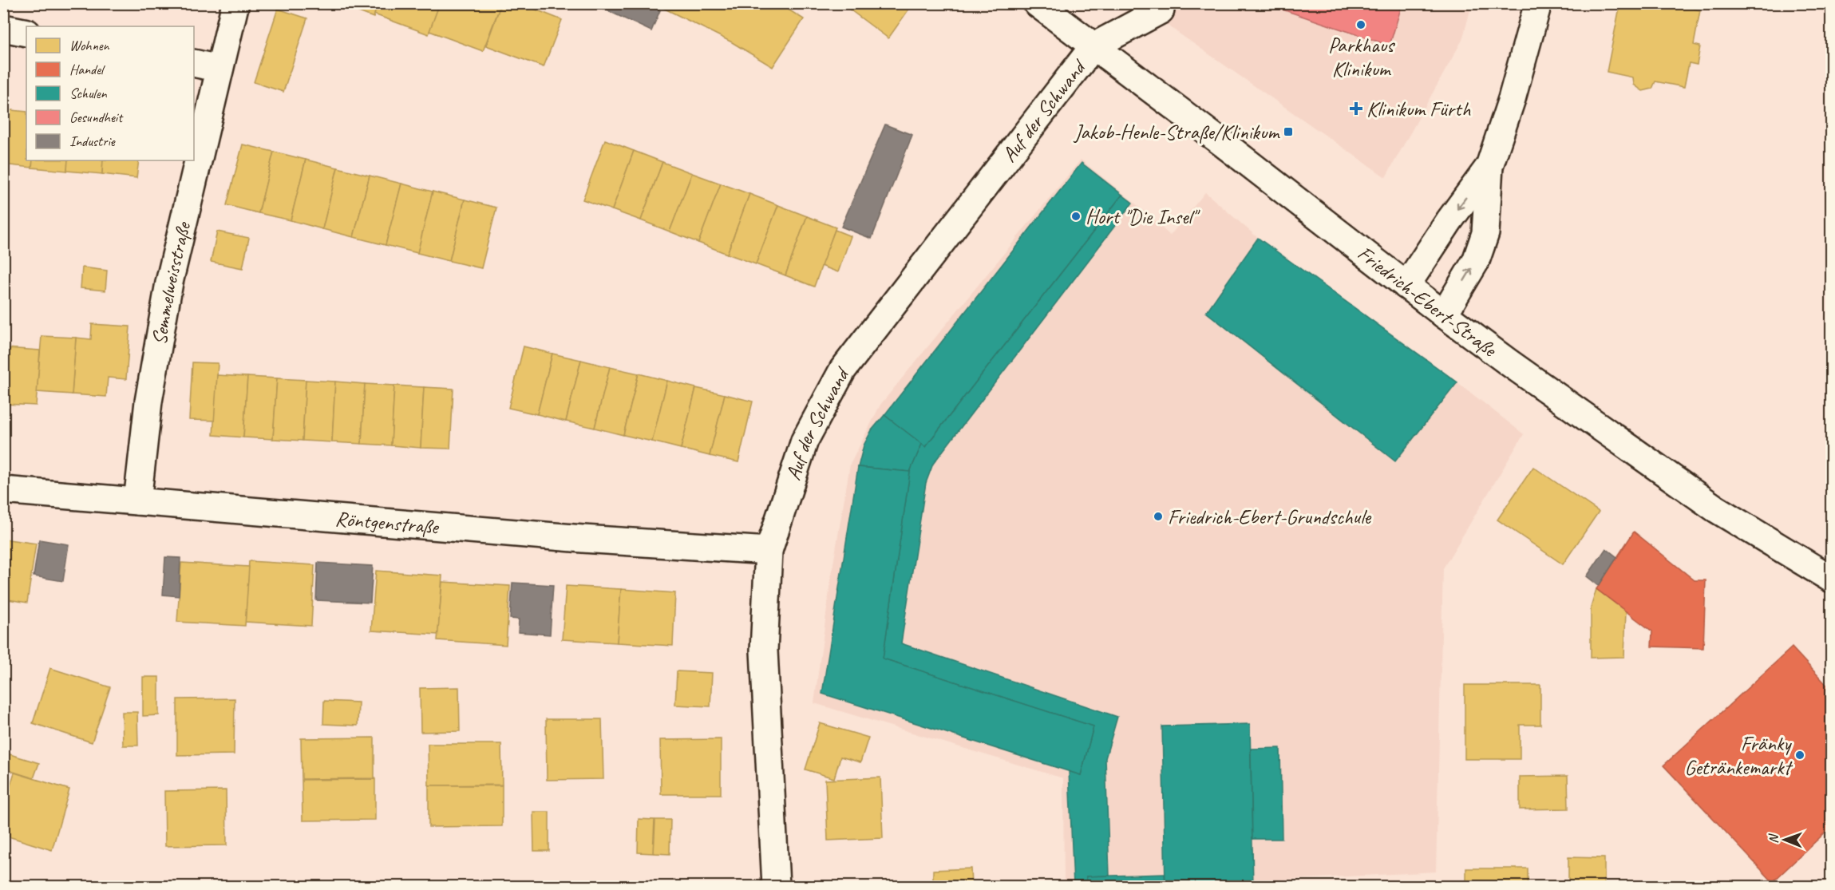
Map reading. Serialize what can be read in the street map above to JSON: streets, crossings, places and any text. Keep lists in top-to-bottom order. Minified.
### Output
{"streets":{"street":["Auf der Schwand","Semmelweisstraße","Friedrich-Ebert-Straße","Röntgenstraße"]},"crossings":[["Auf der Schwand","Friedrich-Ebert-Straße"],["Auf der Schwand","Röntgenstraße"],["Semmelweisstraße","Röntgenstraße"]],"places":{"other":["Parkhaus Klinikum","Hort \"Die Insel\"","Friedrich-Ebert-Grundschule","Fränky Getränkemarkt"],"health":["Klinikum Fürth"],"transit":["Jakob-Henle-Straße/Klinikum"]},"legend":["Wohnen","Handel","Schulen","Gesundheit","Industrie"],"north":"left"}
